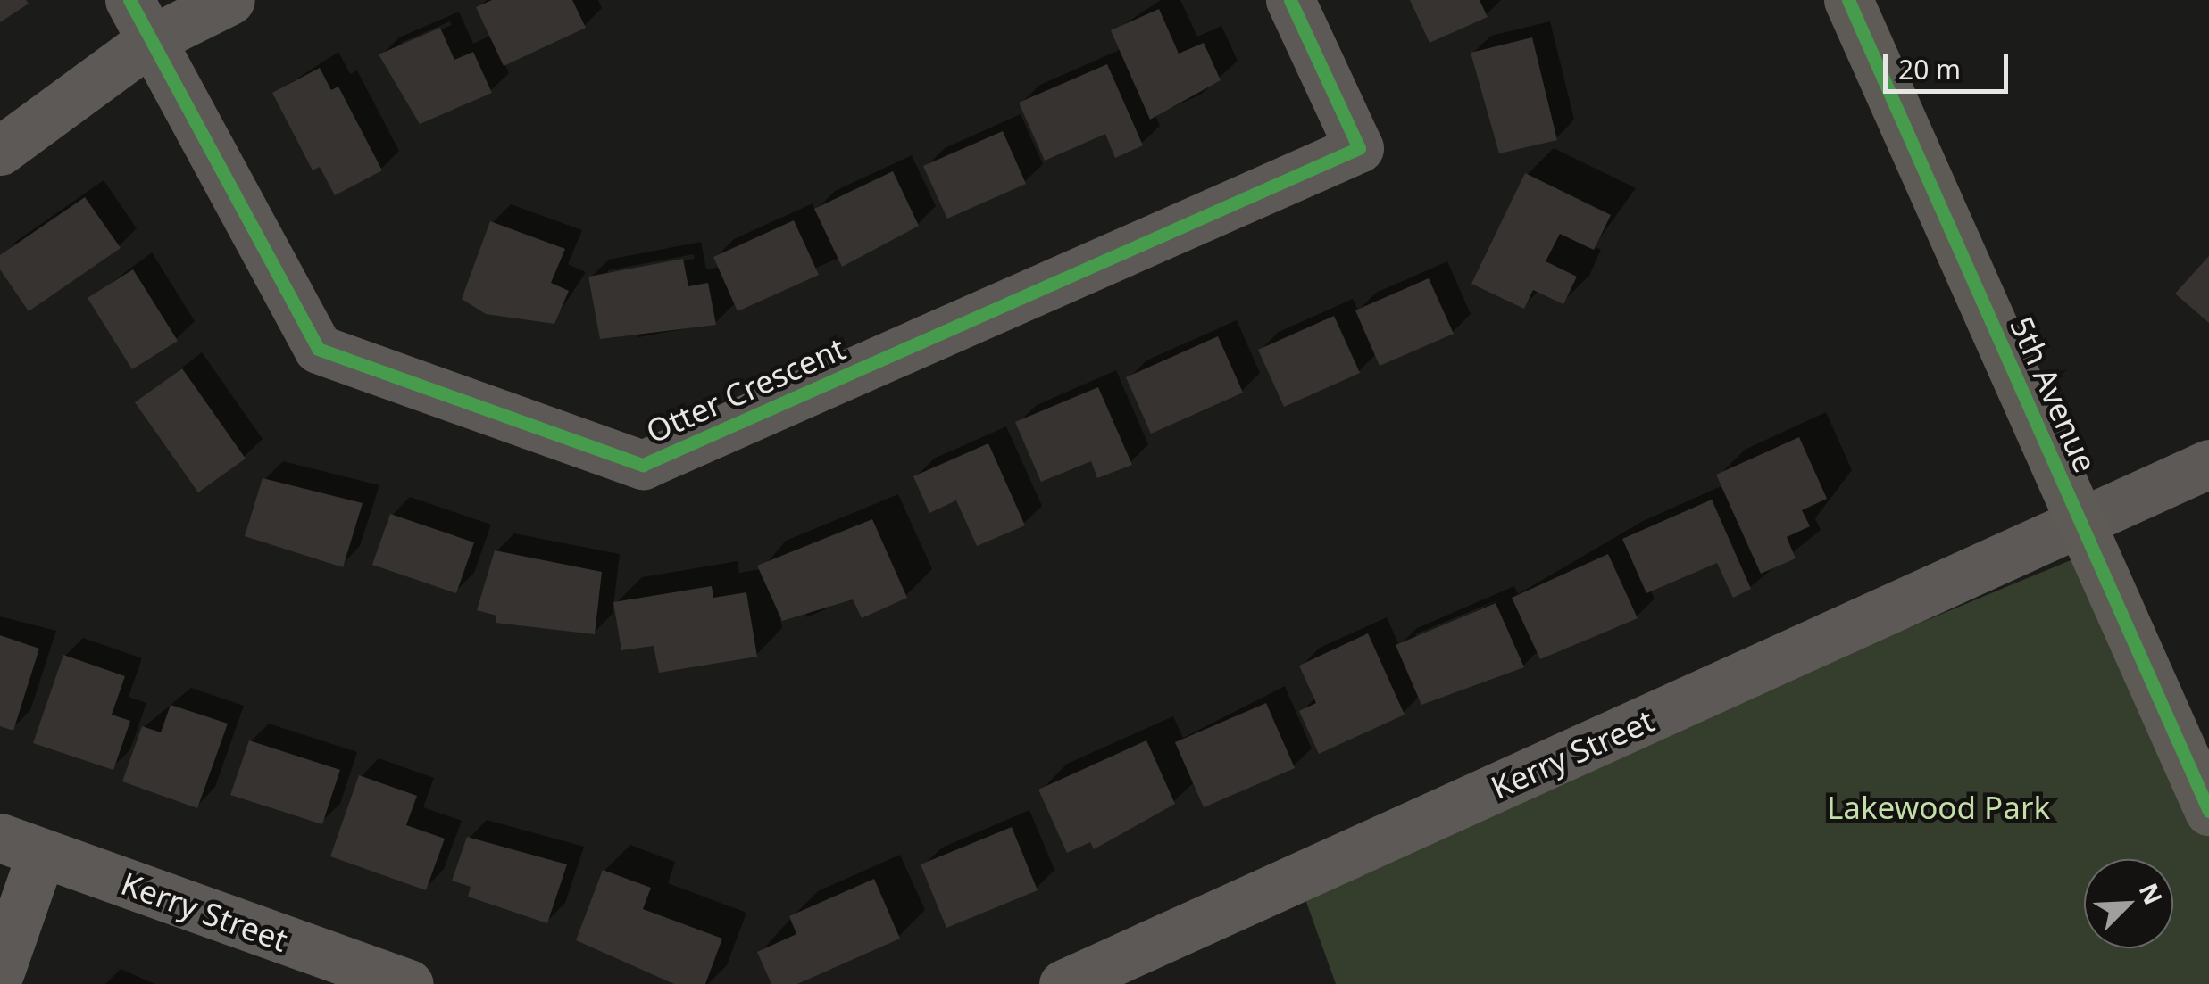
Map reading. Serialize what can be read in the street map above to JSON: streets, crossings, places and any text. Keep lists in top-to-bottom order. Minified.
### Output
{"streets":{"main road":["5th Avenue"],"street":["Otter Crescent","Kerry Street"]},"crossings":[["5th Avenue","Kerry Street"]],"parks":["Lakewood Park"],"scale_bar":"20 m","north":"top right"}
